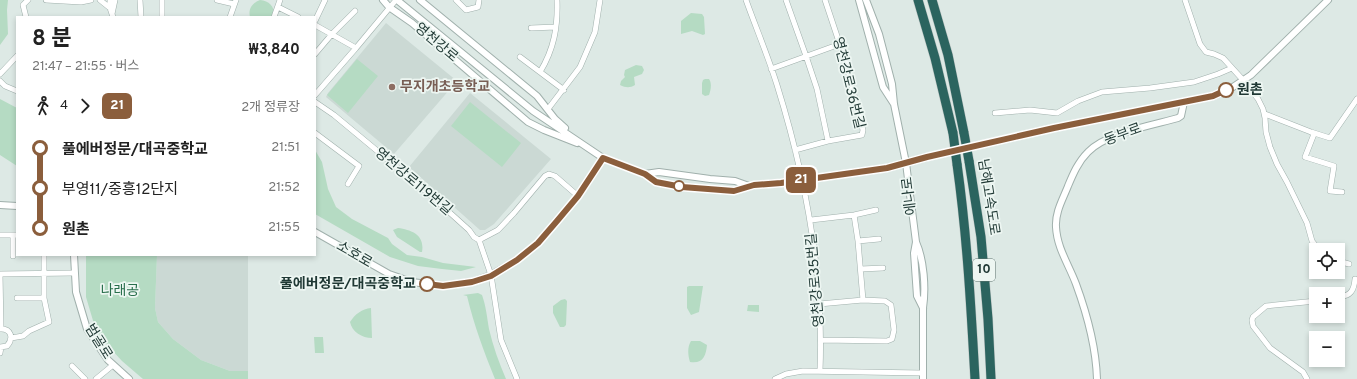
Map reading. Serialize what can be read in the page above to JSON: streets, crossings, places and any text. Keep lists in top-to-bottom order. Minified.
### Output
{"streets":{"highway":["남해고속도로","10"],"street":["영천강로","영천강로36번길","동부로","영천강로119번길","에나로","소호로","영천강로35번길","범골로"]},"crossings":[["영천강로","동부로"],["영천강로","에나로"],["영천강로","소호로"],["영천강로","영천강로35번길"],["영천강로119번길","소호로"]],"parks":["나래공"],"places":["무지개초등학교","원촌","풀에버정문/대곡중학교"],"lines":["bus line 21"],"page":{"on_map":"21","heading":["8 분","21:47 – 21:55 · 버스","₩3,840"],"legs":["4","21","2개 정류장"],"list":[{"name":"풀에버정문/대곡중학교","value":"21:51"},{"name":"부영11/중흥12단지","value":"21:52"},{"name":"원촌","value":"21:55"}],"map_buttons":["+","−"]}}
